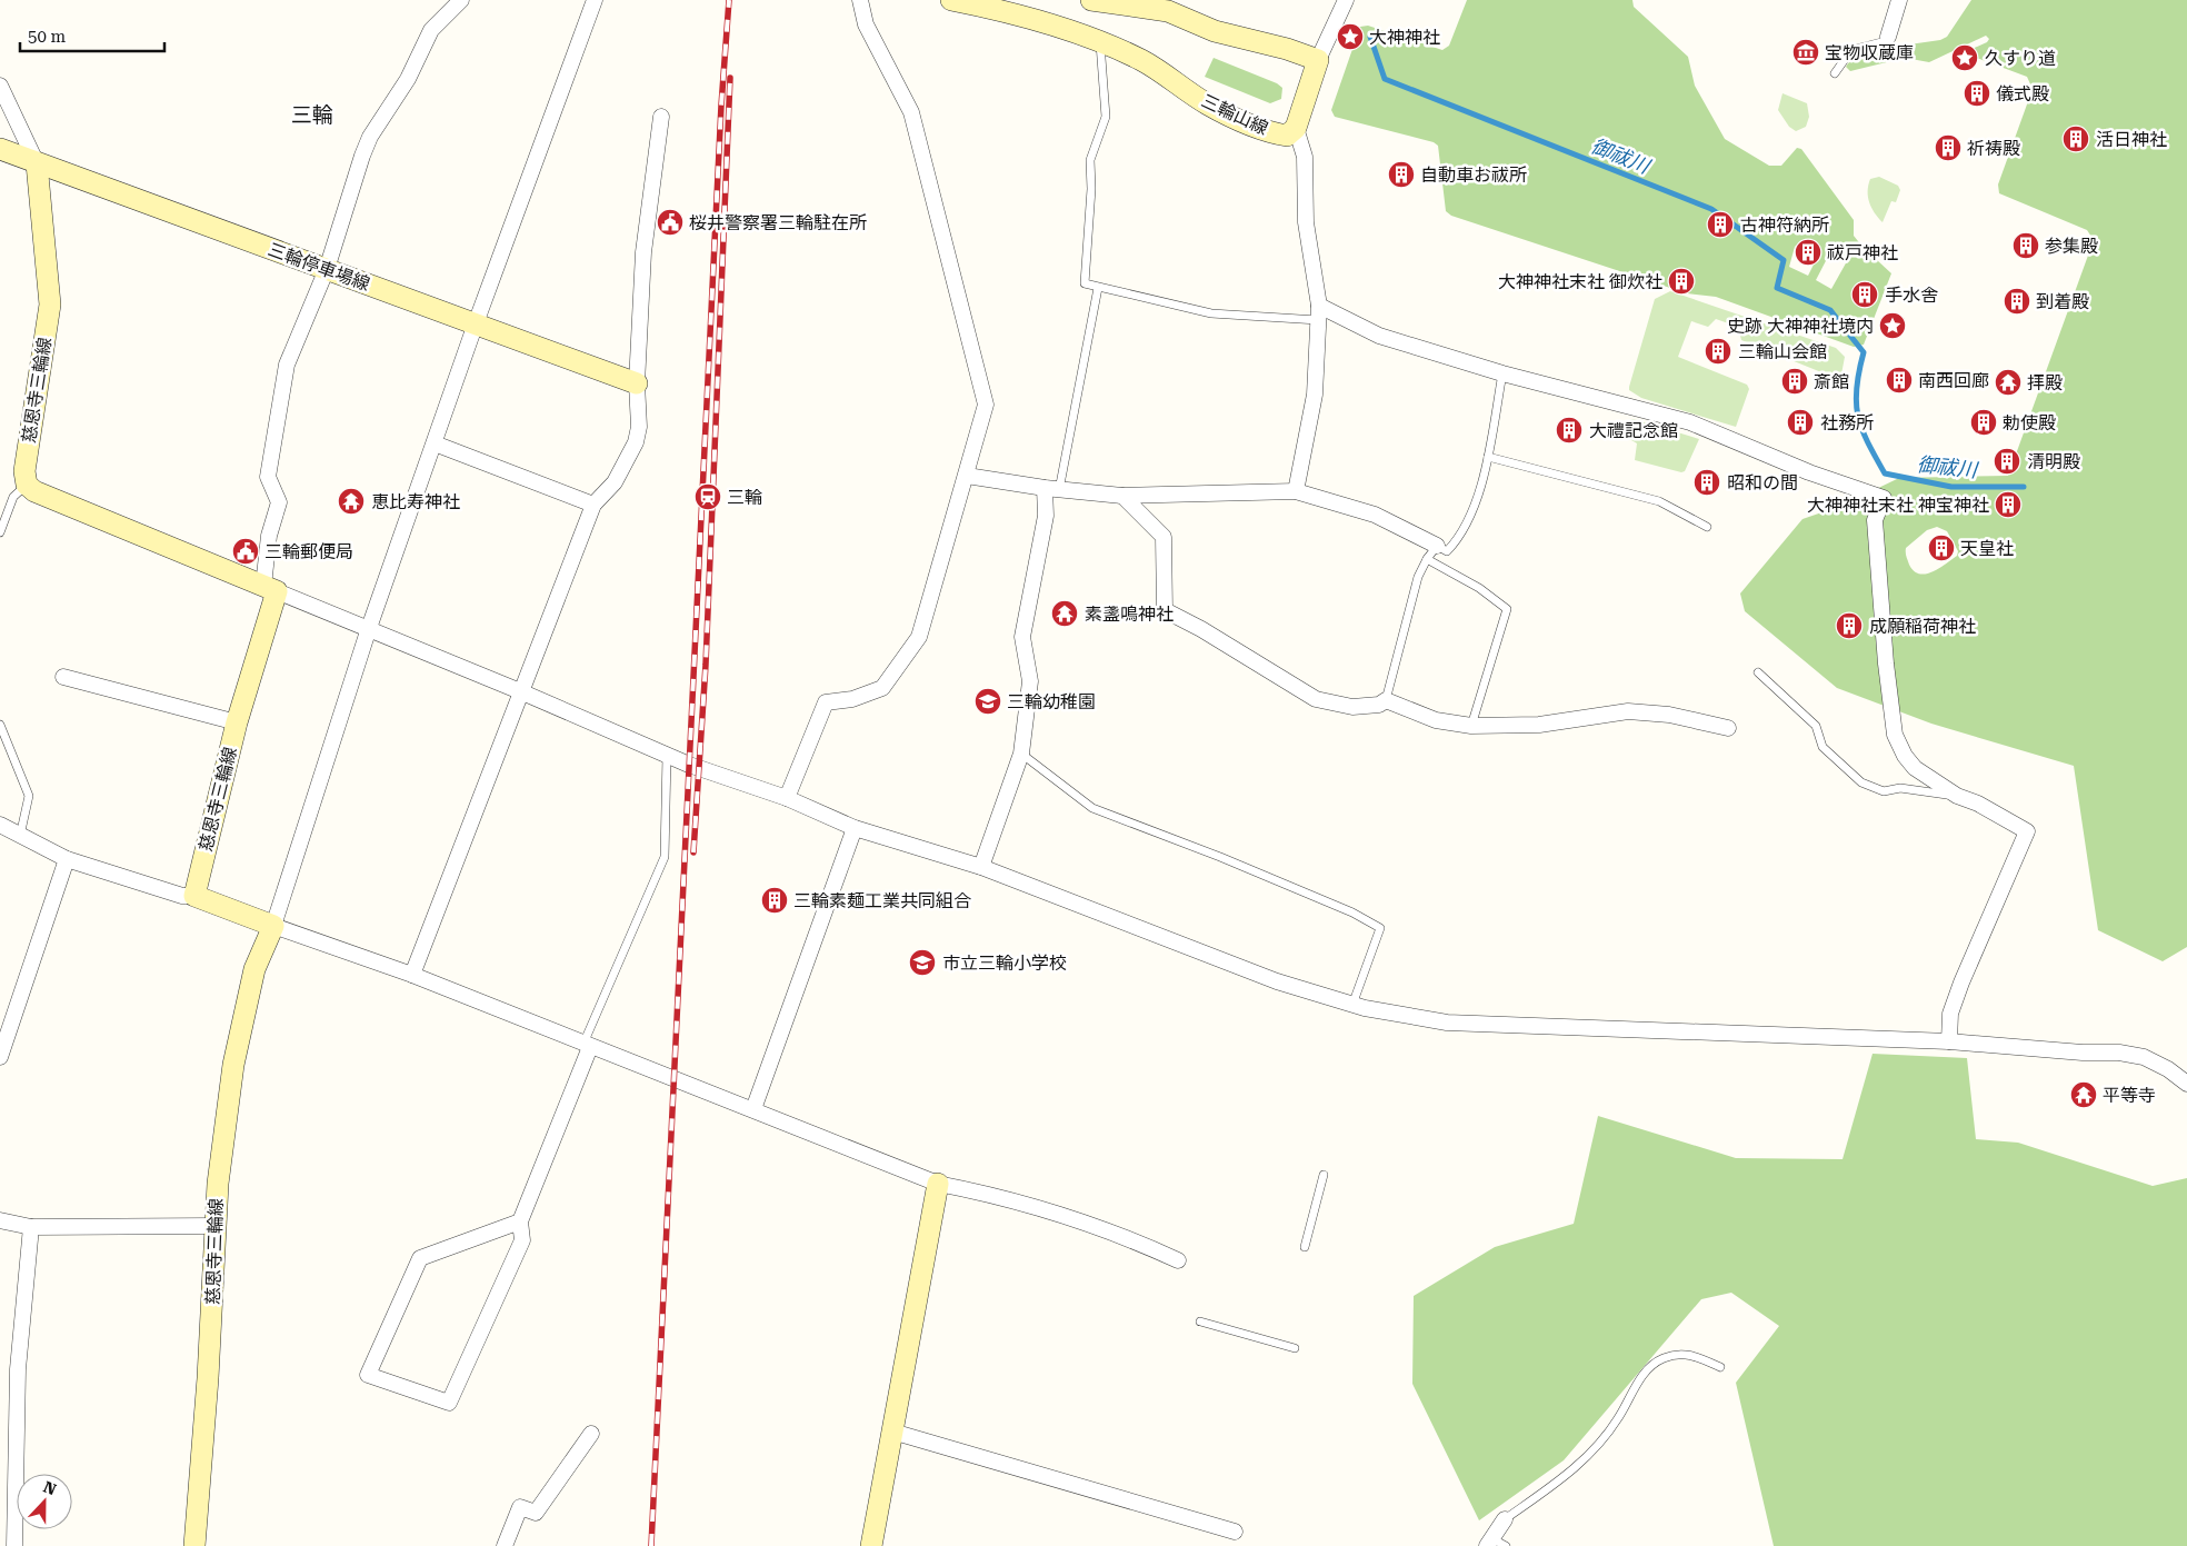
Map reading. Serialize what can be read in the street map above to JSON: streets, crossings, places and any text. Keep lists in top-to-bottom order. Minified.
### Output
{"streets":{"main road":["三輪山線","三輪停車場線","慈恩寺三輪線"]},"crossings":[["三輪停車場線","慈恩寺三輪線"]],"districts":["三輪"],"water":["御祓川"],"places":{"place":["大神神社","久すり道","史跡 大神神社境内"],"museum":["宝物収蔵庫"],"building":["儀式殿","活日神社","祈祷殿","自動車お祓所","古神符納所","参集殿","祓戸神社","大神神社末社 御炊社","手水舎","到着殿","三輪山会館","南西回廊","斎館","社務所","勅使殿","大禮記念館","清明殿","昭和の間","大神神社末社 神宝神社","天皇社","成願稲荷神社","三輪素麺工業共同組合"],"public building":["桜井警察署三輪駐在所","三輪郵便局"],"temple":["拝殿","恵比寿神社","素盞鳴神社","平等寺"],"station":["三輪"],"school or university":["三輪幼稚園","市立三輪小学校"]},"scale_bar":"50 m","north":"top"}
